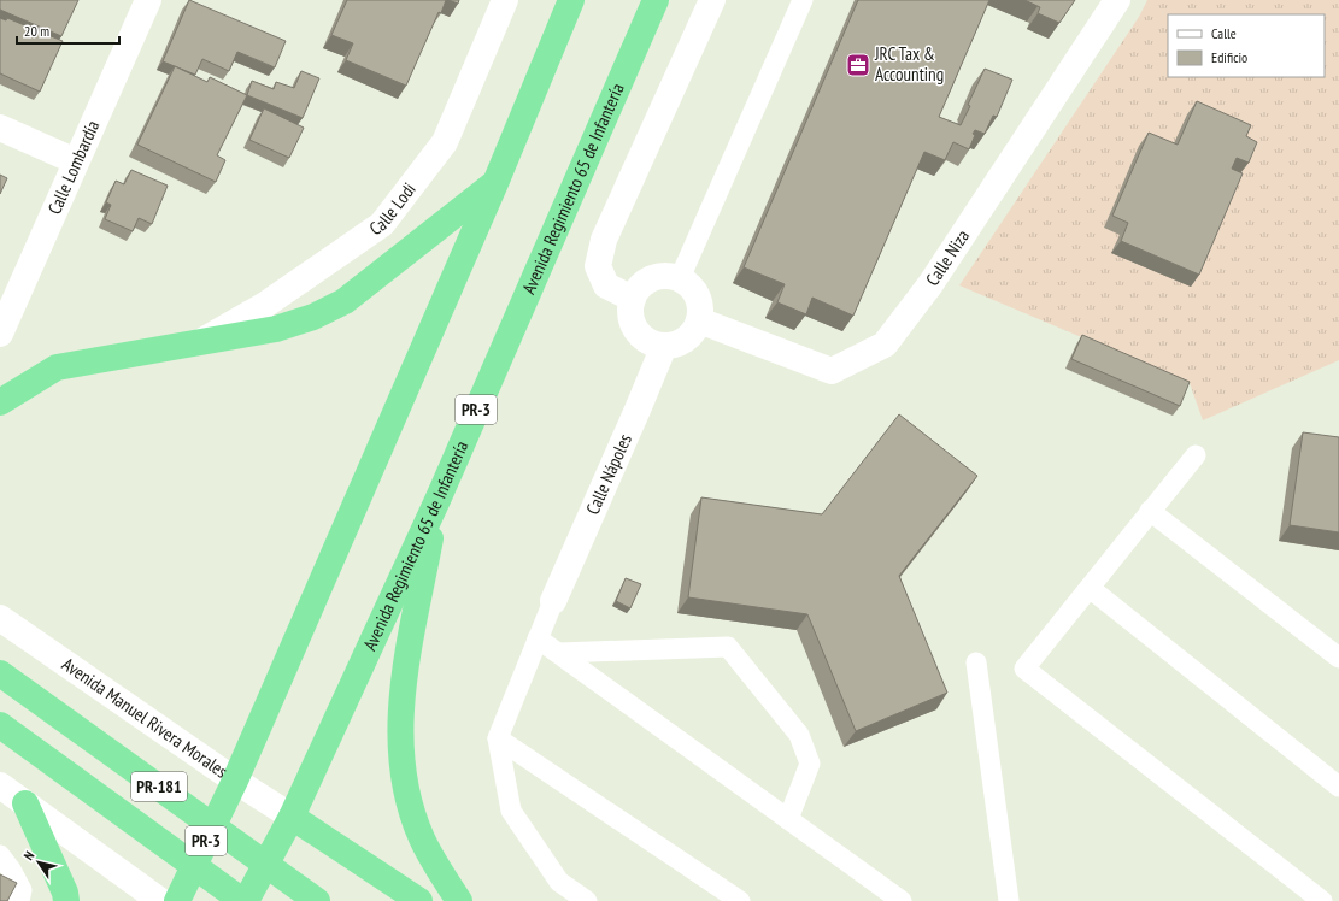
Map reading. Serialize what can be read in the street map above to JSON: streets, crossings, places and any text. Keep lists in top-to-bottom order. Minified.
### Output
{"streets":{"highway":["Avenida Regimiento 65 de Infantería","PR-3","PR-181"],"street":["Calle Lombardía","Calle Lodi","Calle Niza","Calle Nápoles","Avenida Manuel Rivera Morales"]},"crossings":[["Avenida Regimiento 65 de Infantería","Avenida Manuel Rivera Morales"],["Calle Niza","Calle Nápoles"],["PR-3","Avenida Manuel Rivera Morales"]],"places":{"office":["JRC Tax & Accounting"]},"legend":["Calle","Edificio"],"scale_bar":"20 m","north":"top left"}
